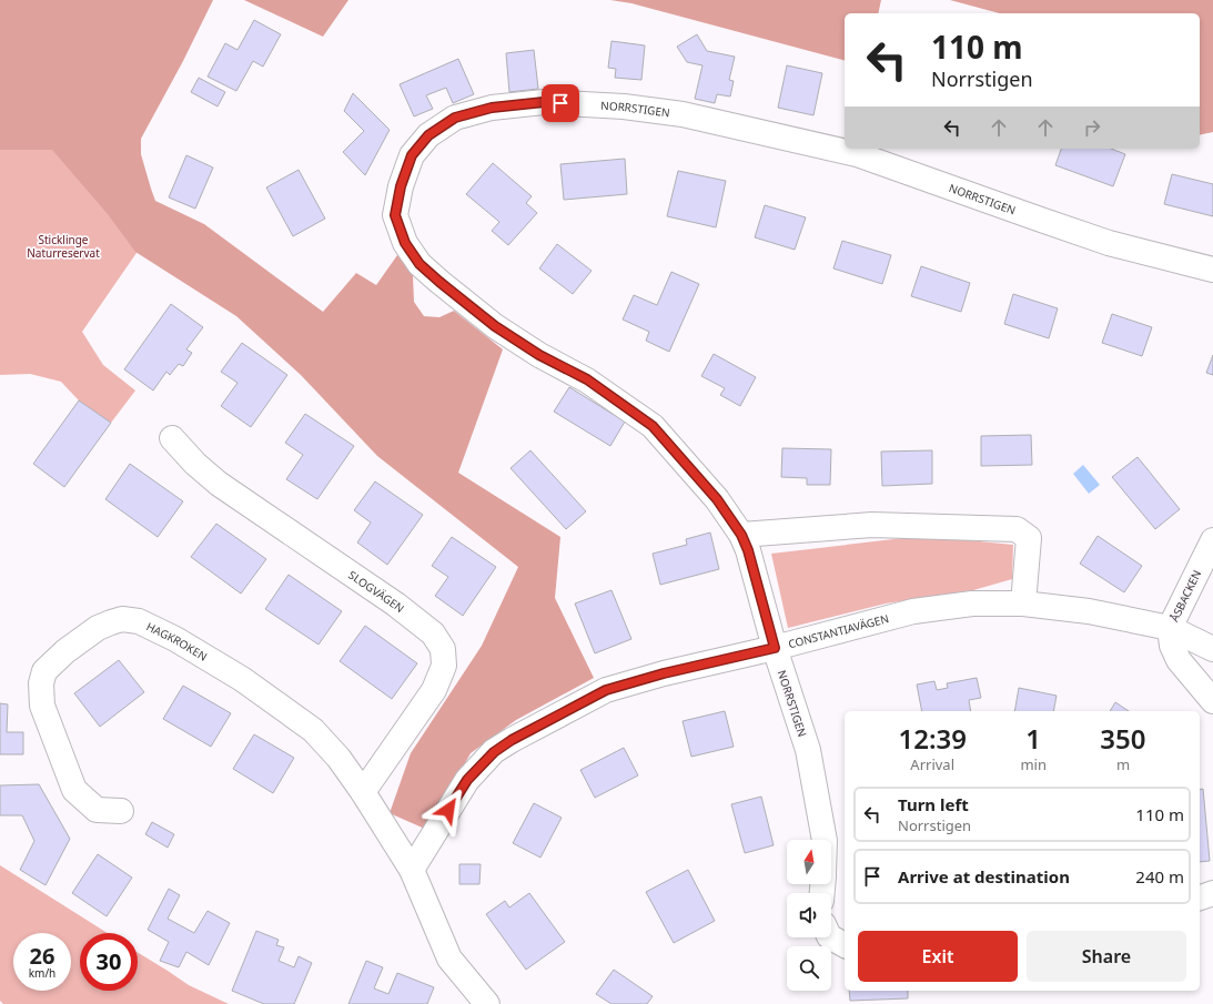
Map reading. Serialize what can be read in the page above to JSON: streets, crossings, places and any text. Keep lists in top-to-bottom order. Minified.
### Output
{"streets":{"street":["NORRSTIGEN","SLOGVÄGEN","ÅSBACKEN","CONSTANTIAVÄGEN","HAGKROKEN"]},"crossings":[["NORRSTIGEN","CONSTANTIAVÄGEN"],["SLOGVÄGEN","HAGKROKEN"],["ÅSBACKEN","CONSTANTIAVÄGEN"],["CONSTANTIAVÄGEN","HAGKROKEN"]],"parks":["Sticklinge Naturreservat"],"north":"top","page":{"turn":["110 m","Norrstigen"],"eta":["12:39","Arrival","1","min","350","m"],"list":[{"name":"Turn left","note":"Norrstigen","value":"110 m"},{"name":"Arrive at destination","value":"240 m"}],"buttons":["Exit","Share"],"speed":"26 km/h","limit":"30"}}
